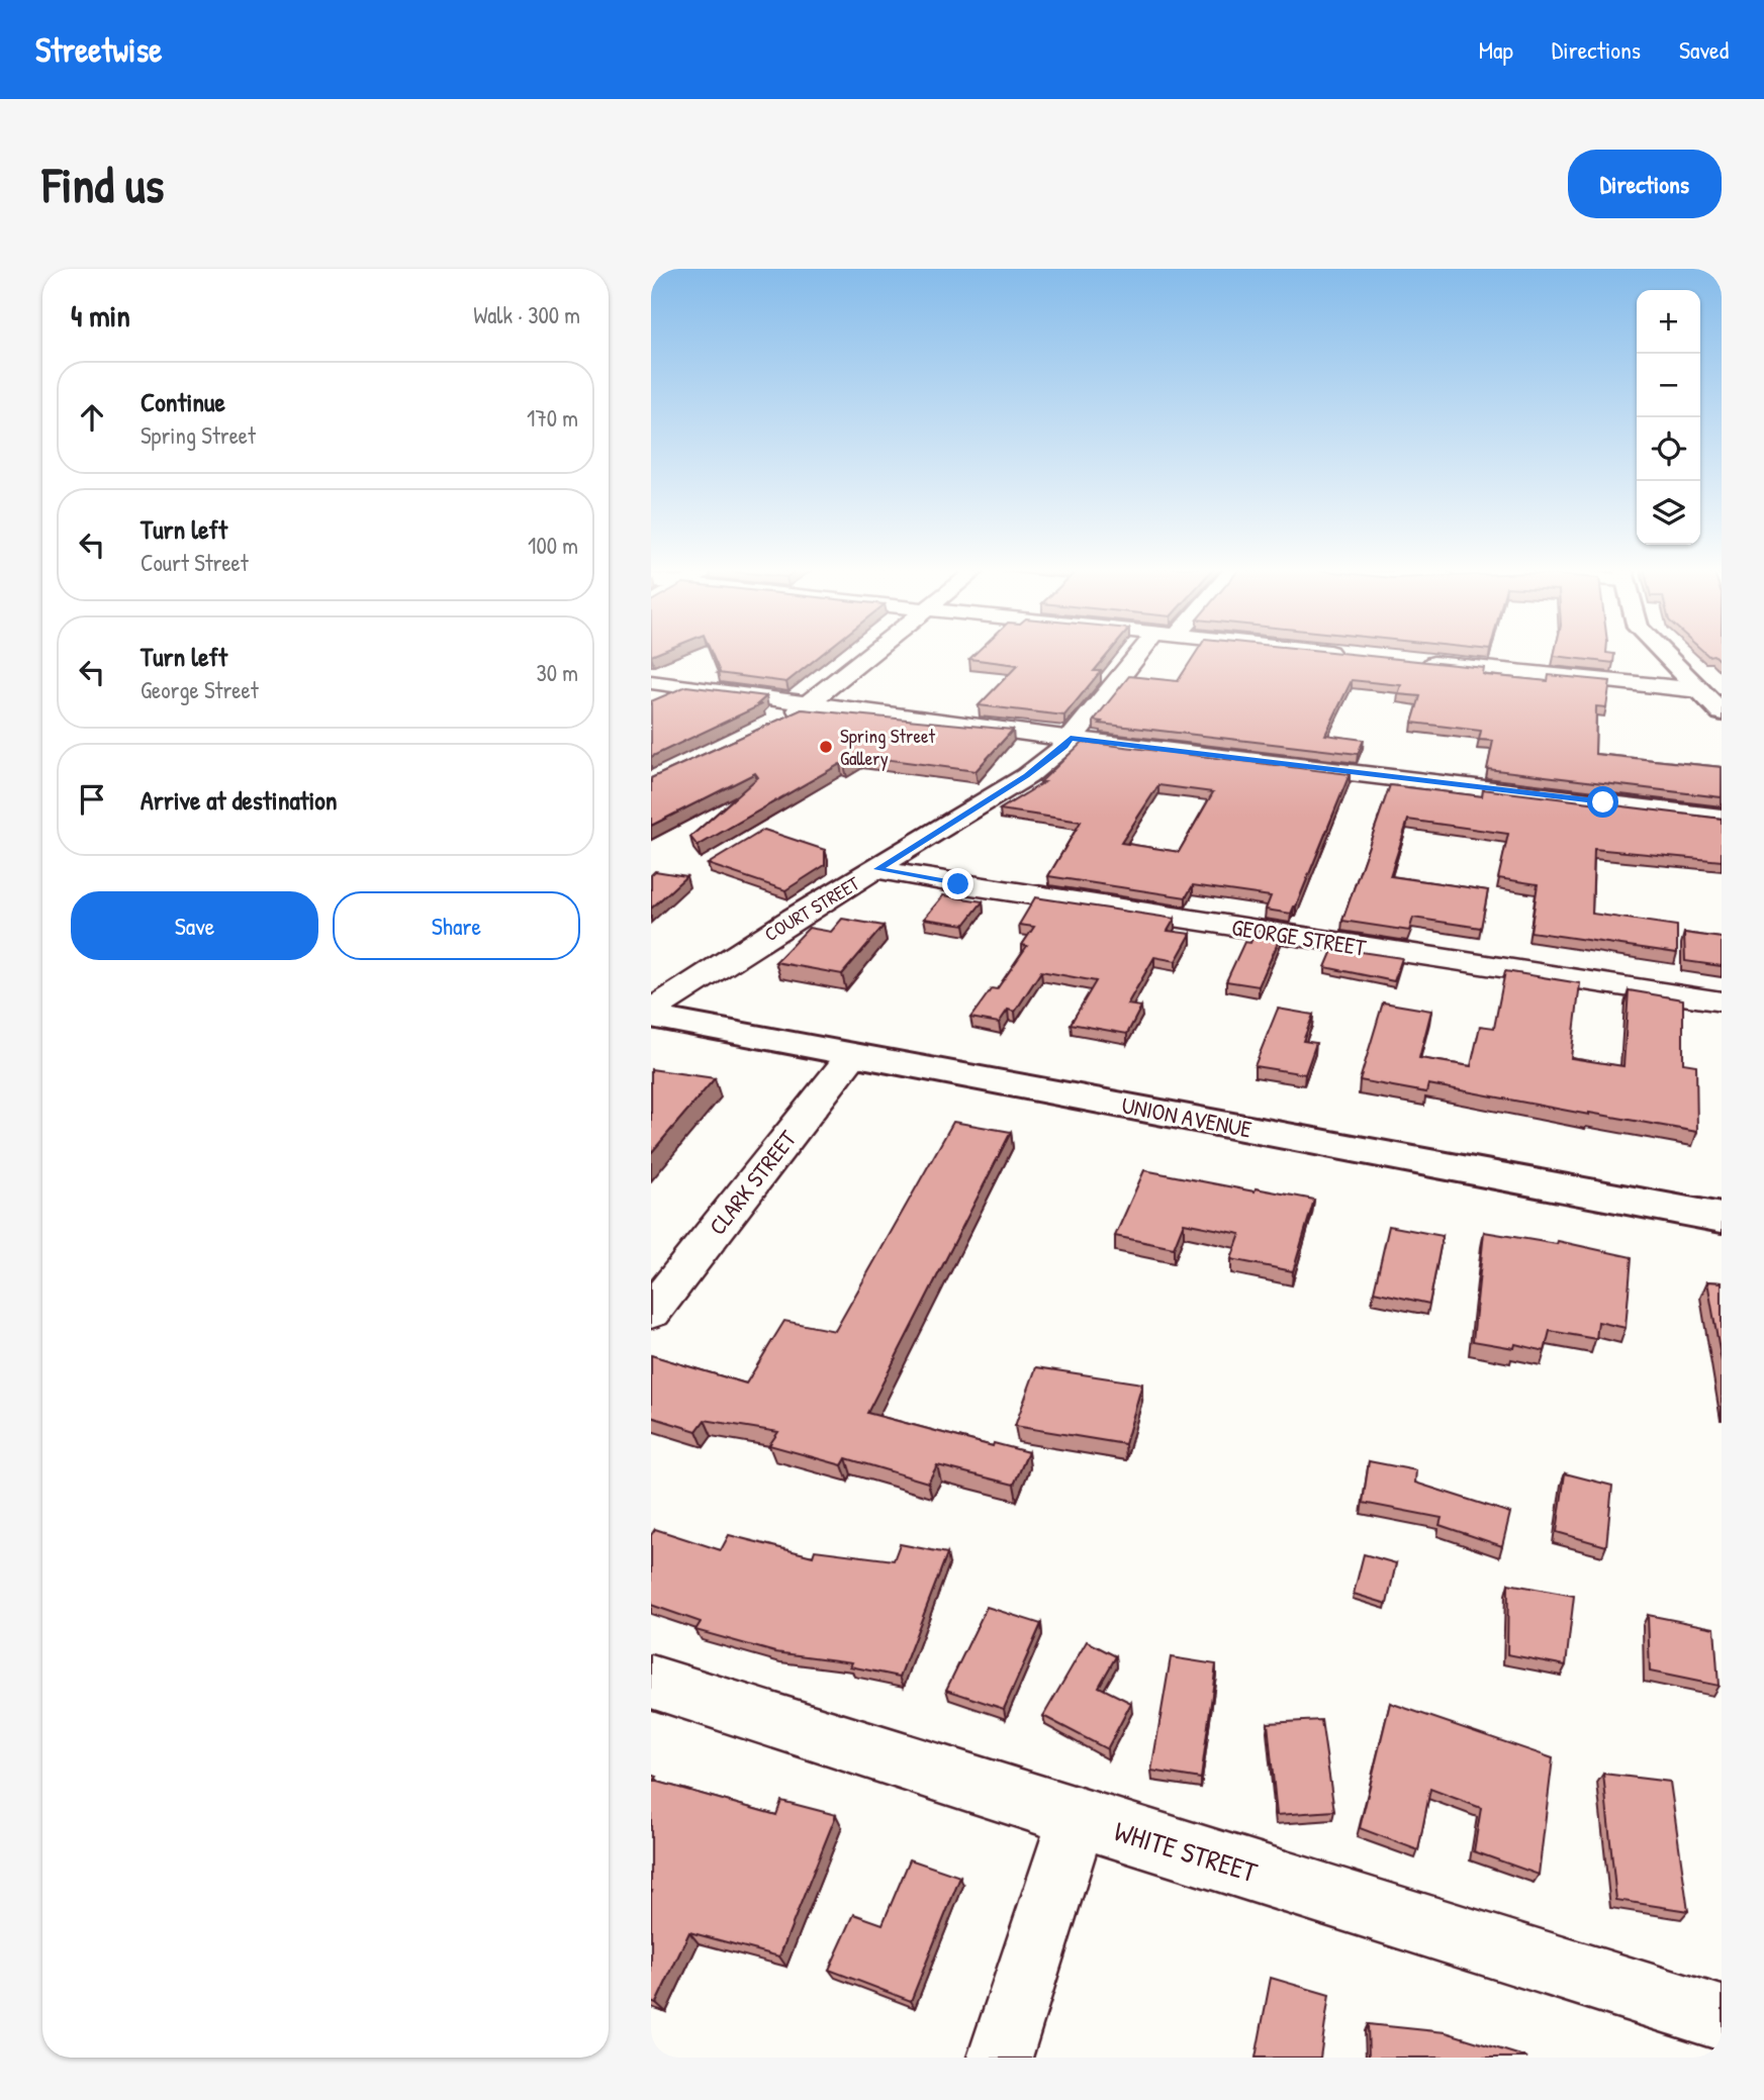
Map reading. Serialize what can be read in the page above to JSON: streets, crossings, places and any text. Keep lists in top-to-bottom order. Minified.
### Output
{"streets":{"main road":["UNION AVENUE"],"street":["COURT STREET","GEORGE STREET","CLARK STREET","WHITE STREET"]},"crossings":[["COURT STREET","GEORGE STREET"],["UNION AVENUE","CLARK STREET"]],"places":["Spring Street Gallery"],"page":{"header":"Streetwise","nav":["Map","Directions","Saved"],"buttons":["Directions",["Save","Share"]],"title":"Find us","heading":["4 min","Walk · 300 m"],"map_buttons":["+","−"],"list":[["Continue","Spring Street","170 m"],["Turn left","Court Street","100 m"],["Turn left","George Street","30 m"],"Arrive at destination"]}}
